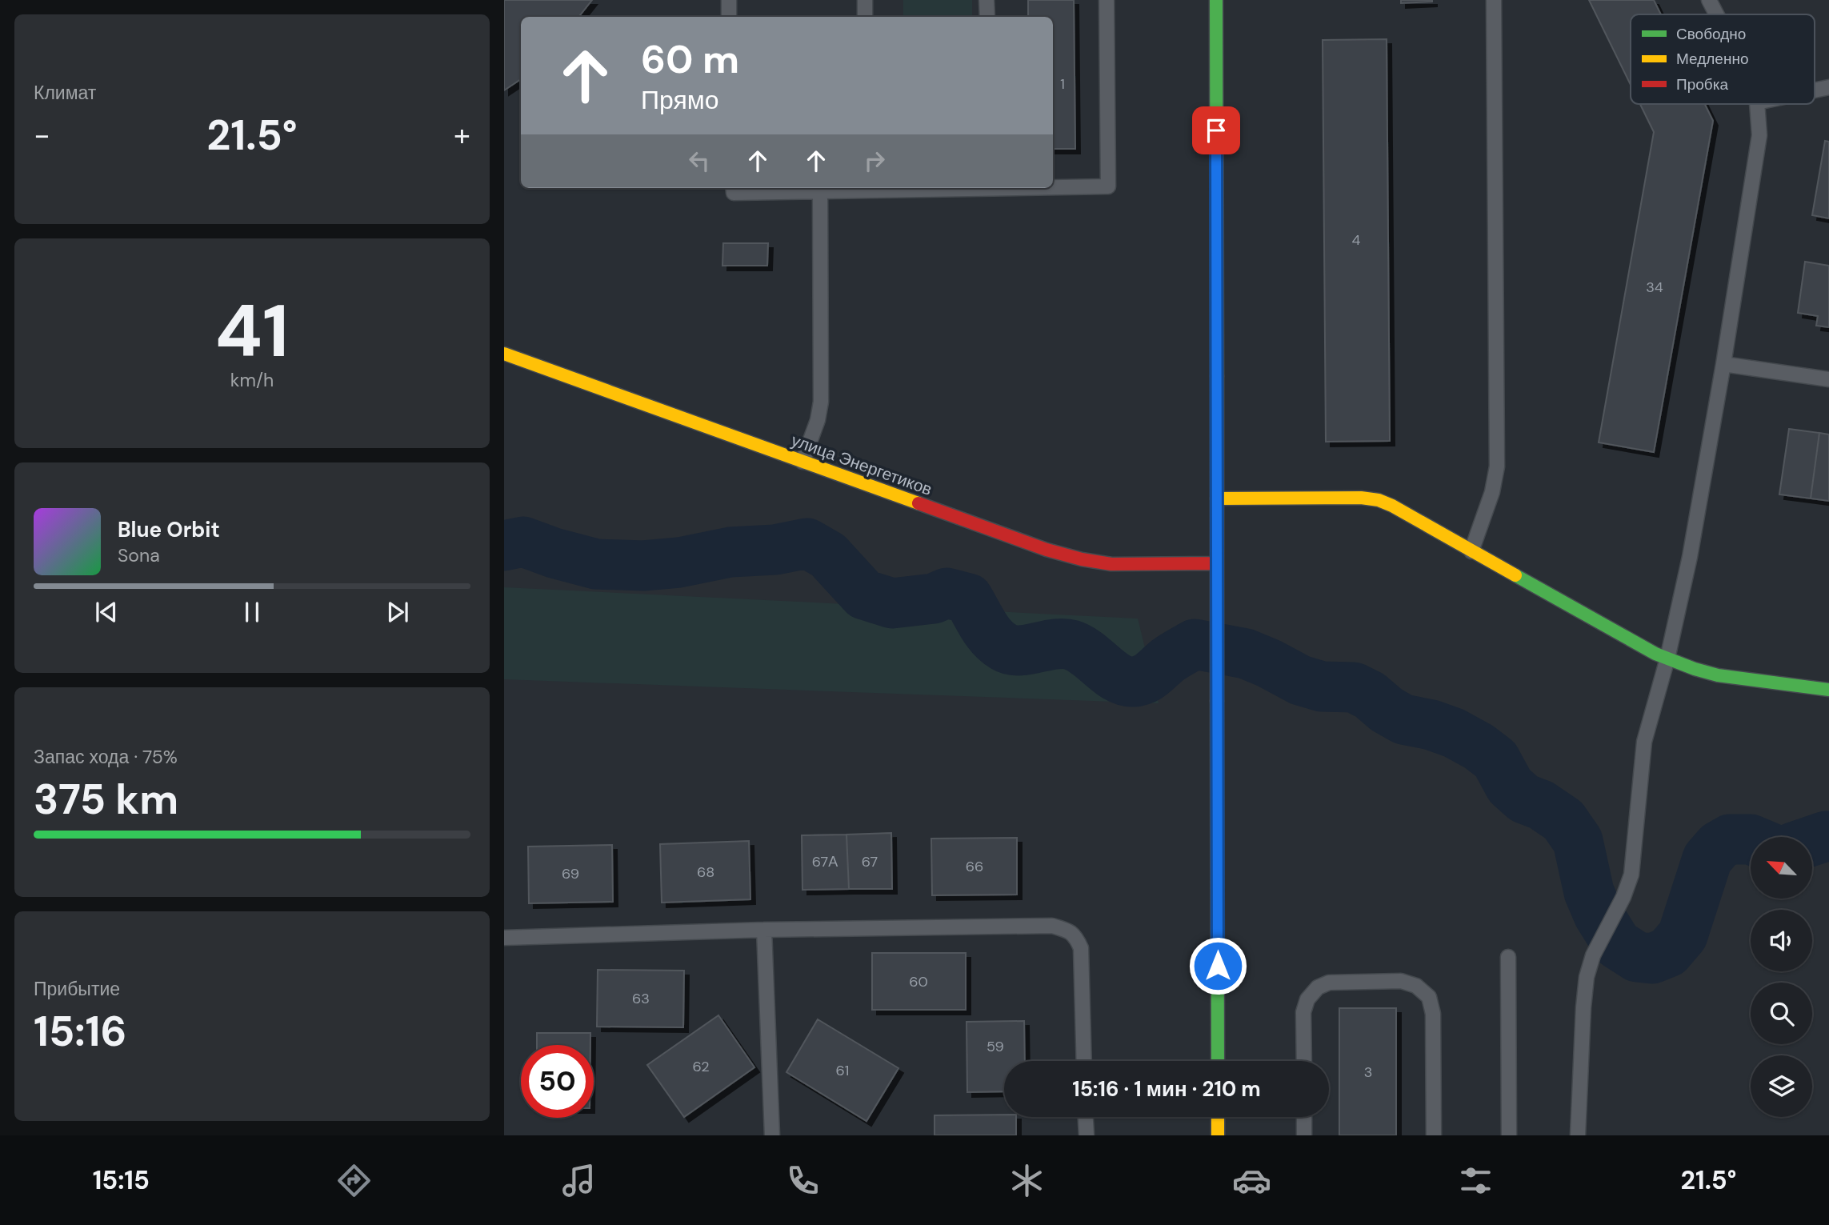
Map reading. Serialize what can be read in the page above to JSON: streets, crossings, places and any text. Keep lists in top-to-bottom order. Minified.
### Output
{"streets":{"street":["улица Энергетиков"]},"house_numbers":["1","4","34","67А","67","66","68","69","60","63","59","62","61","3"],"legend":["Свободно","Медленно","Пробка"],"north":"top left","page":{"tile":["Климат",["41","km/h"],["Запас хода · 75%","375 km"],["Прибытие","15:16"]],"turn":["60 m","Прямо"],"heat":["−","21.5°","+"],"song":["Blue Orbit","Sona"],"limit":"50","trip":"15:16 · 1 мин · 210 m","tabs":["15:15","21.5°"]}}
